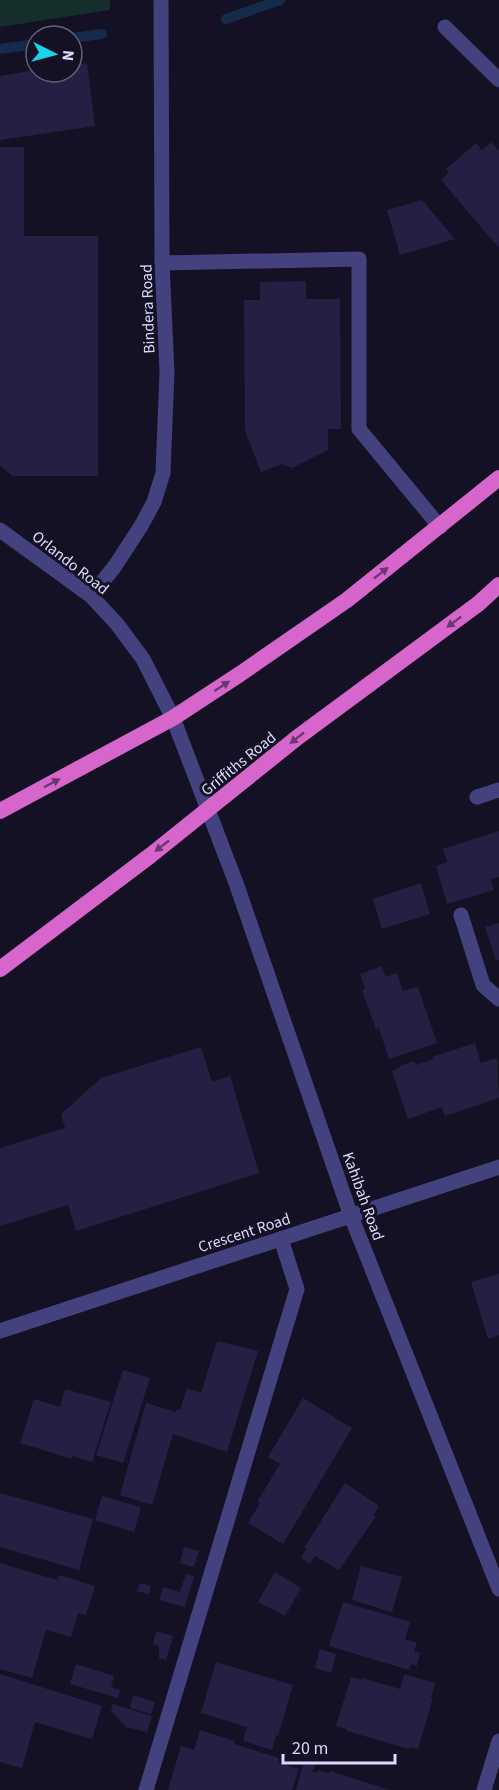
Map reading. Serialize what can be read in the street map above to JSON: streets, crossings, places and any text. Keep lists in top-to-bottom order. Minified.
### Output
{"streets":{"highway":["Griffiths Road"],"street":["Bindera Road","Orlando Road","Kahibah Road","Crescent Road"]},"crossings":[["Bindera Road","Orlando Road"],["Orlando Road","Griffiths Road"],["Orlando Road","Kahibah Road"],["Griffiths Road","Kahibah Road"],["Kahibah Road","Crescent Road"]],"scale_bar":"20 m","north":"right"}
